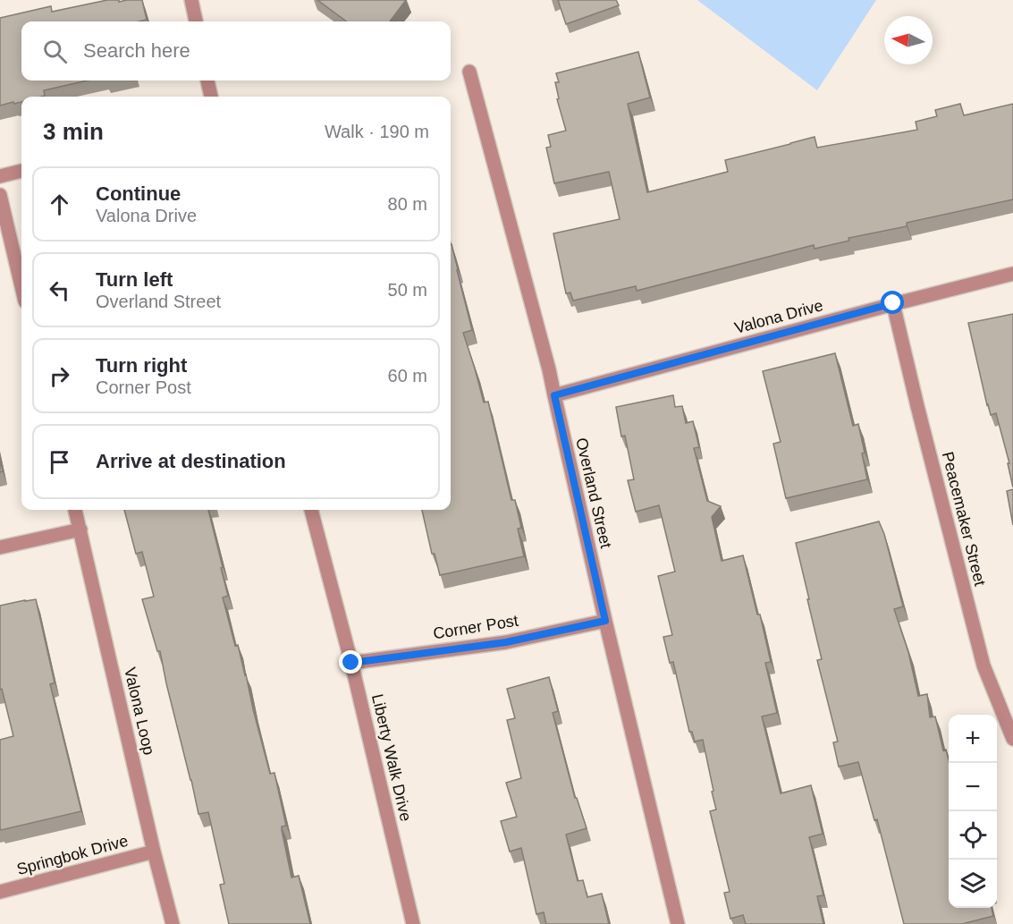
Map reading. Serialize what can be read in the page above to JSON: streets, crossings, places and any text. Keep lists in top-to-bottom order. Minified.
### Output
{"streets":{"street":["Valona Drive","Overland Street","Peacemaker Street","Corner Post","Valona Loop","Liberty Walk Drive","Springbok Drive"]},"crossings":[["Valona Drive","Overland Street"],["Valona Drive","Peacemaker Street"],["Overland Street","Corner Post"],["Corner Post","Liberty Walk Drive"],["Valona Loop","Springbok Drive"]],"north":"left","page":{"search":"Search here","heading":["3 min","Walk · 190 m"],"list":[["Continue","Valona Drive","80 m"],["Turn left","Overland Street","50 m"],["Turn right","Corner Post","60 m"],"Arrive at destination"],"map_buttons":["+","−"]}}
